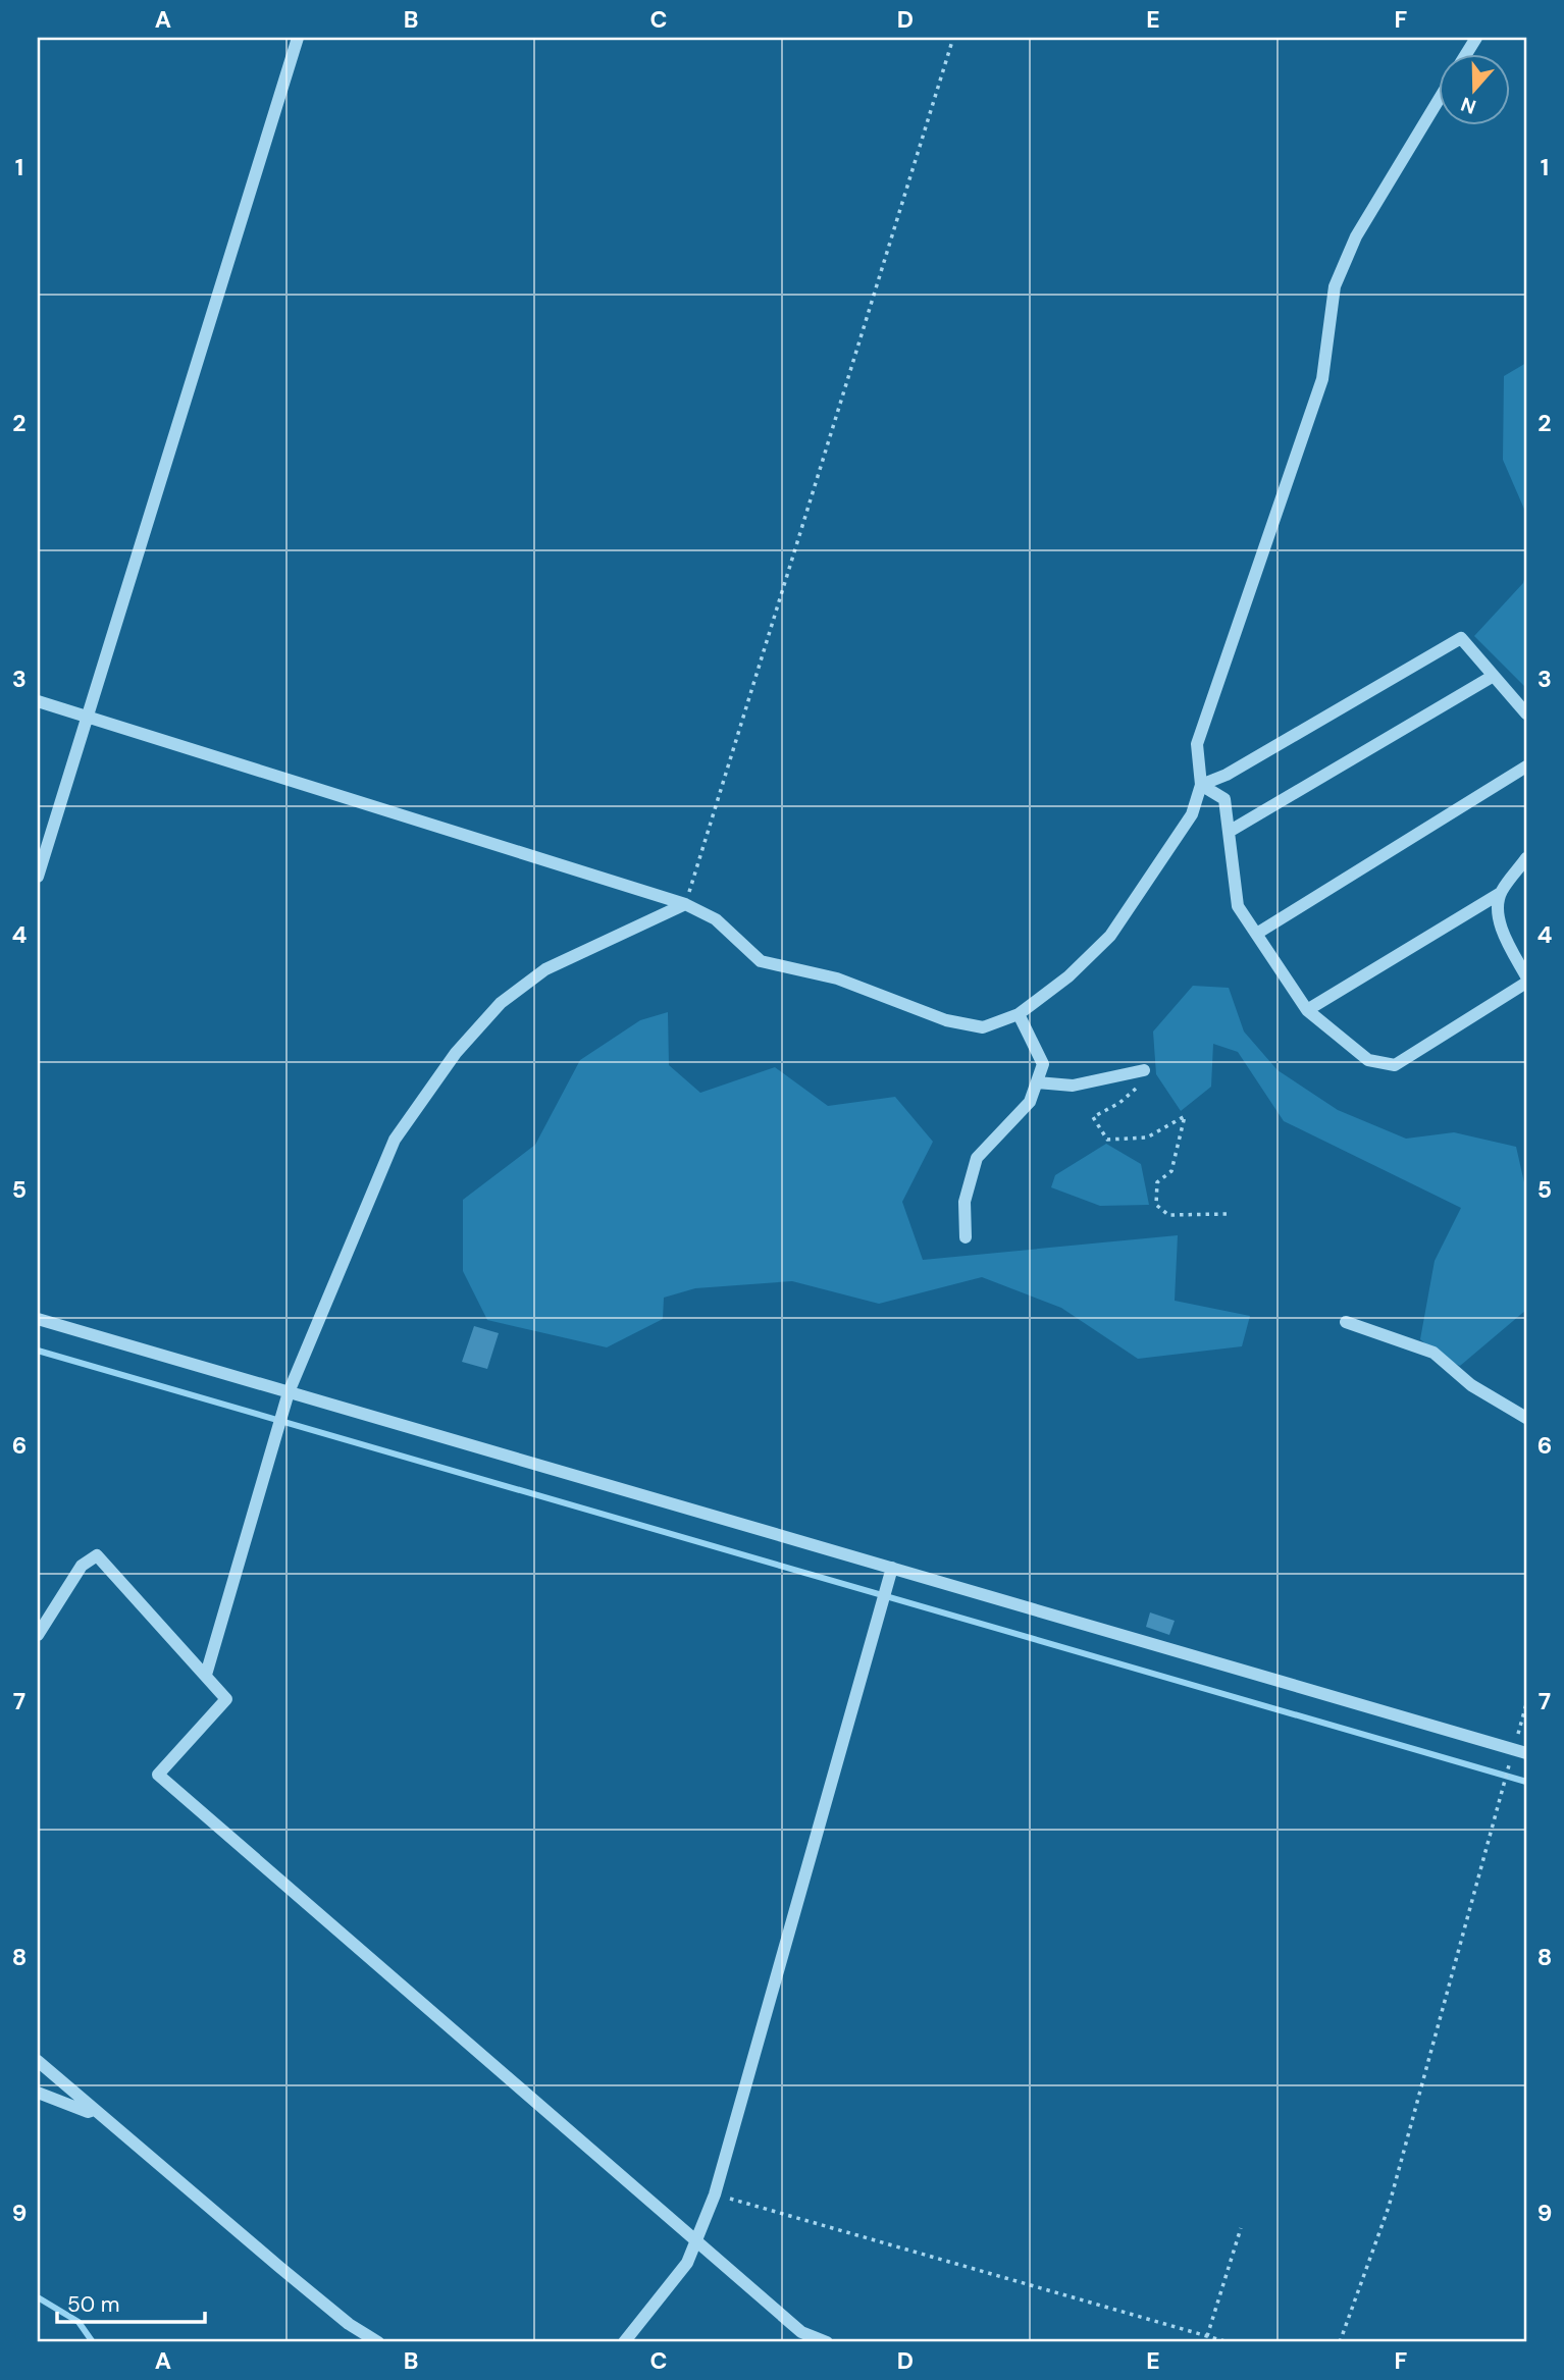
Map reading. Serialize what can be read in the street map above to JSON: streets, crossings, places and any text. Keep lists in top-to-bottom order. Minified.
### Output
{"scale_bar":"50 m","north":"bottom","grid":{"columns":["A","B","C","D","E","F"],"rows":["1","2","3","4","5","6","7","8","9"]}}
